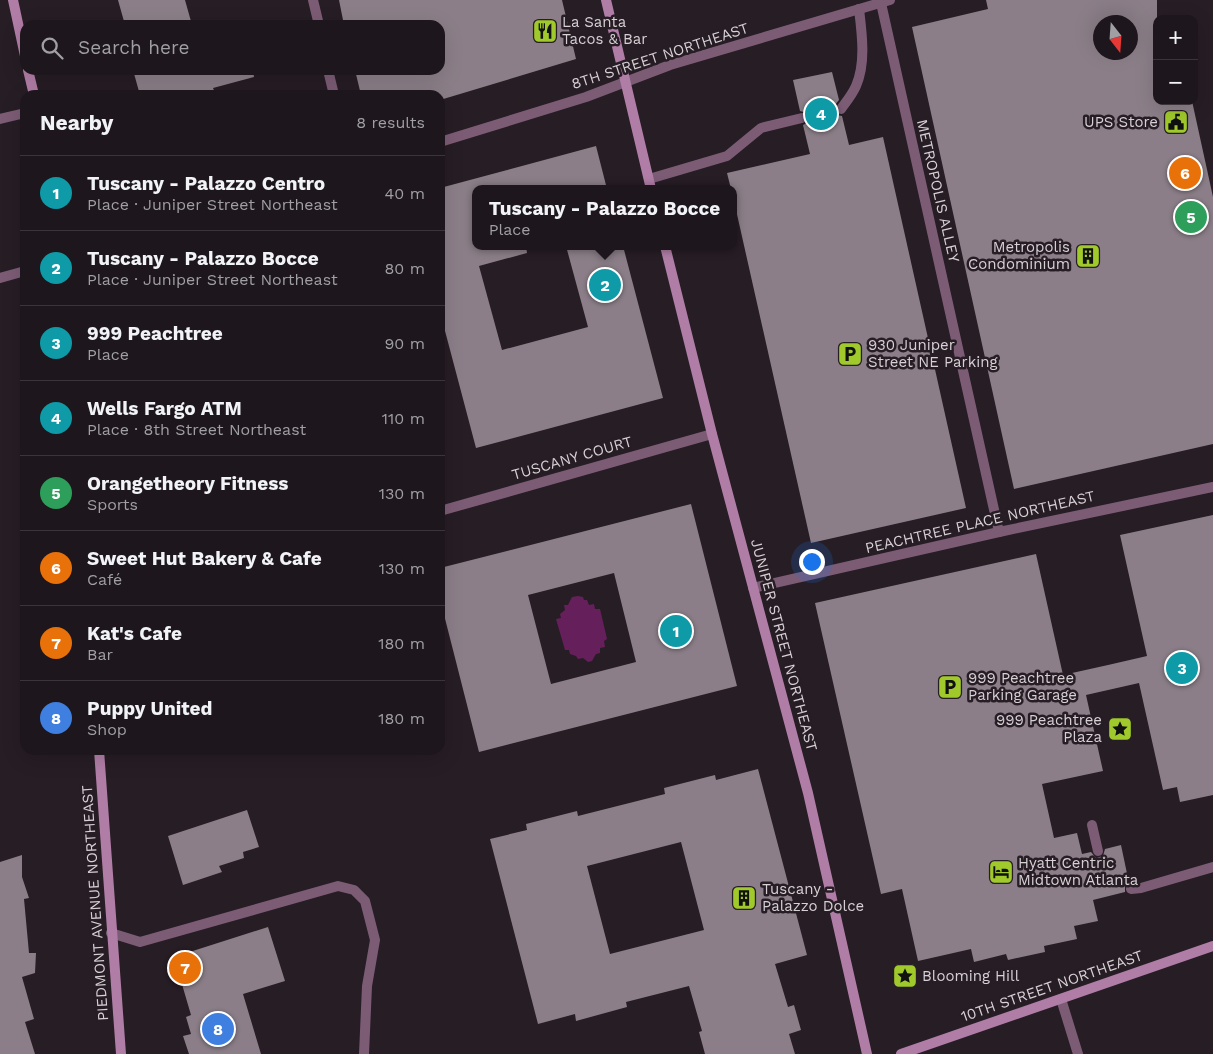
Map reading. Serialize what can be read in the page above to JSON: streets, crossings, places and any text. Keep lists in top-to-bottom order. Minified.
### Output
{"streets":{"main road":["JUNIPER STREET NORTHEAST","PIEDMONT AVENUE NORTHEAST","10TH STREET NORTHEAST"],"street":["8TH STREET NORTHEAST","METROPOLIS ALLEY","TUSCANY COURT","PEACHTREE PLACE NORTHEAST"]},"crossings":[["8TH STREET NORTHEAST","METROPOLIS ALLEY"],["METROPOLIS ALLEY","PEACHTREE PLACE NORTHEAST"],["TUSCANY COURT","JUNIPER STREET NORTHEAST"],["PEACHTREE PLACE NORTHEAST","JUNIPER STREET NORTHEAST"]],"places":{"restaurant":["La Santa Tacos & Bar"],"public building":["UPS Store"],"building":["Metropolis Condominium","Tuscany - Palazzo Dolce"],"parking":["930 Juniper Street NE Parking","999 Peachtree Parking Garage"],"place":["999 Peachtree Plaza","Blooming Hill"],"hotel":["Hyatt Centric Midtown Atlanta"]},"north":"bottom","page":{"map_buttons":["+","−"],"search":"Search here","heading":["Nearby","8 results"],"pins":["4","6","5","2","1","3","7","8"],"list":[{"mark":"1","name":"Tuscany - Palazzo Centro","note":"Place · Juniper Street Northeast","value":"40 m"},{"mark":"2","name":"Tuscany - Palazzo Bocce","note":"Place · Juniper Street Northeast","value":"80 m"},{"mark":"3","name":"999 Peachtree","note":"Place","value":"90 m"},{"mark":"4","name":"Wells Fargo ATM","note":"Place · 8th Street Northeast","value":"110 m"},{"mark":"5","name":"Orangetheory Fitness","note":"Sports","value":"130 m"},{"mark":"6","name":"Sweet Hut Bakery & Cafe","note":"Café","value":"130 m"},{"mark":"7","name":"Kat's Cafe","note":"Bar","value":"180 m"},{"mark":"8","name":"Puppy United","note":"Shop","value":"180 m"}],"popup":["Tuscany - Palazzo Bocce","Place"]}}
